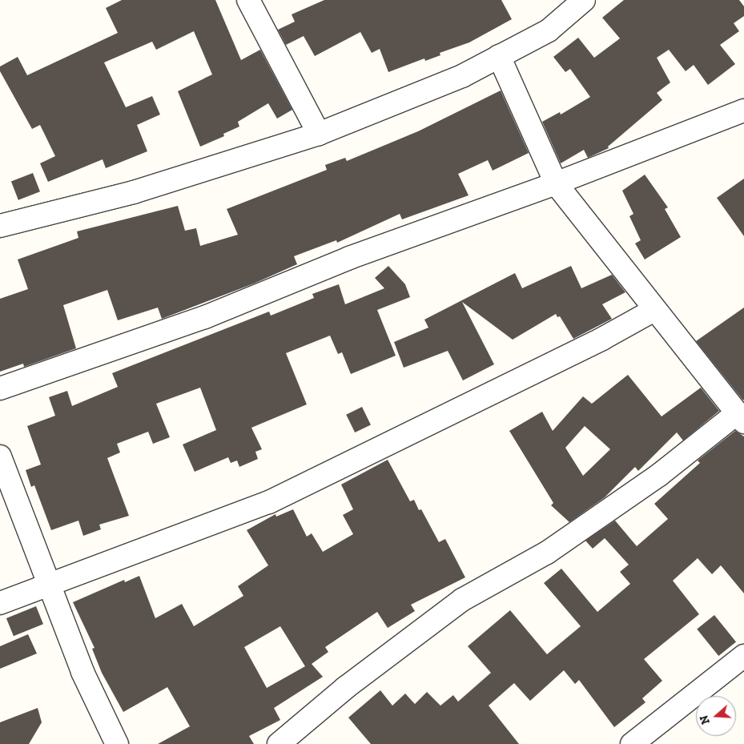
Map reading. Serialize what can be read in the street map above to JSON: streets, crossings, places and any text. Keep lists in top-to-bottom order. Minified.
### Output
{"north":"left"}
